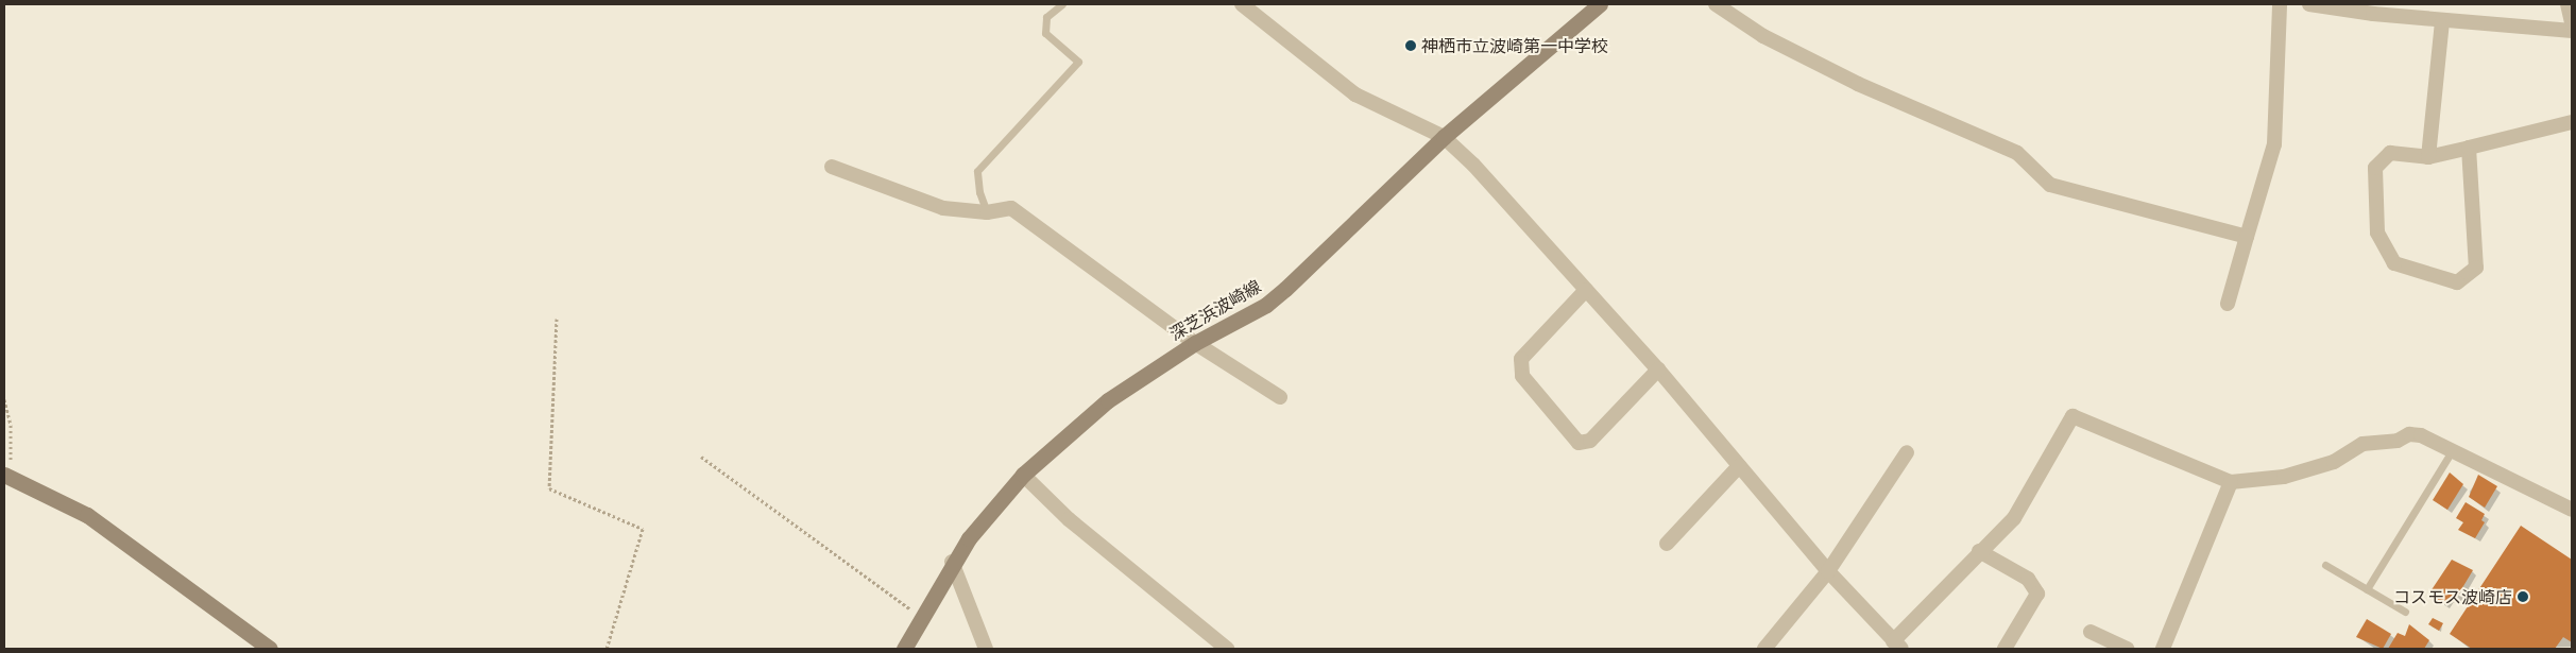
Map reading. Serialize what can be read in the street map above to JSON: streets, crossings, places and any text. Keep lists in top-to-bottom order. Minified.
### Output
{"streets":{"main road":["深芝浜波崎線"]},"places":["神栖市立波崎第一中学校","コスモス波崎店"]}
